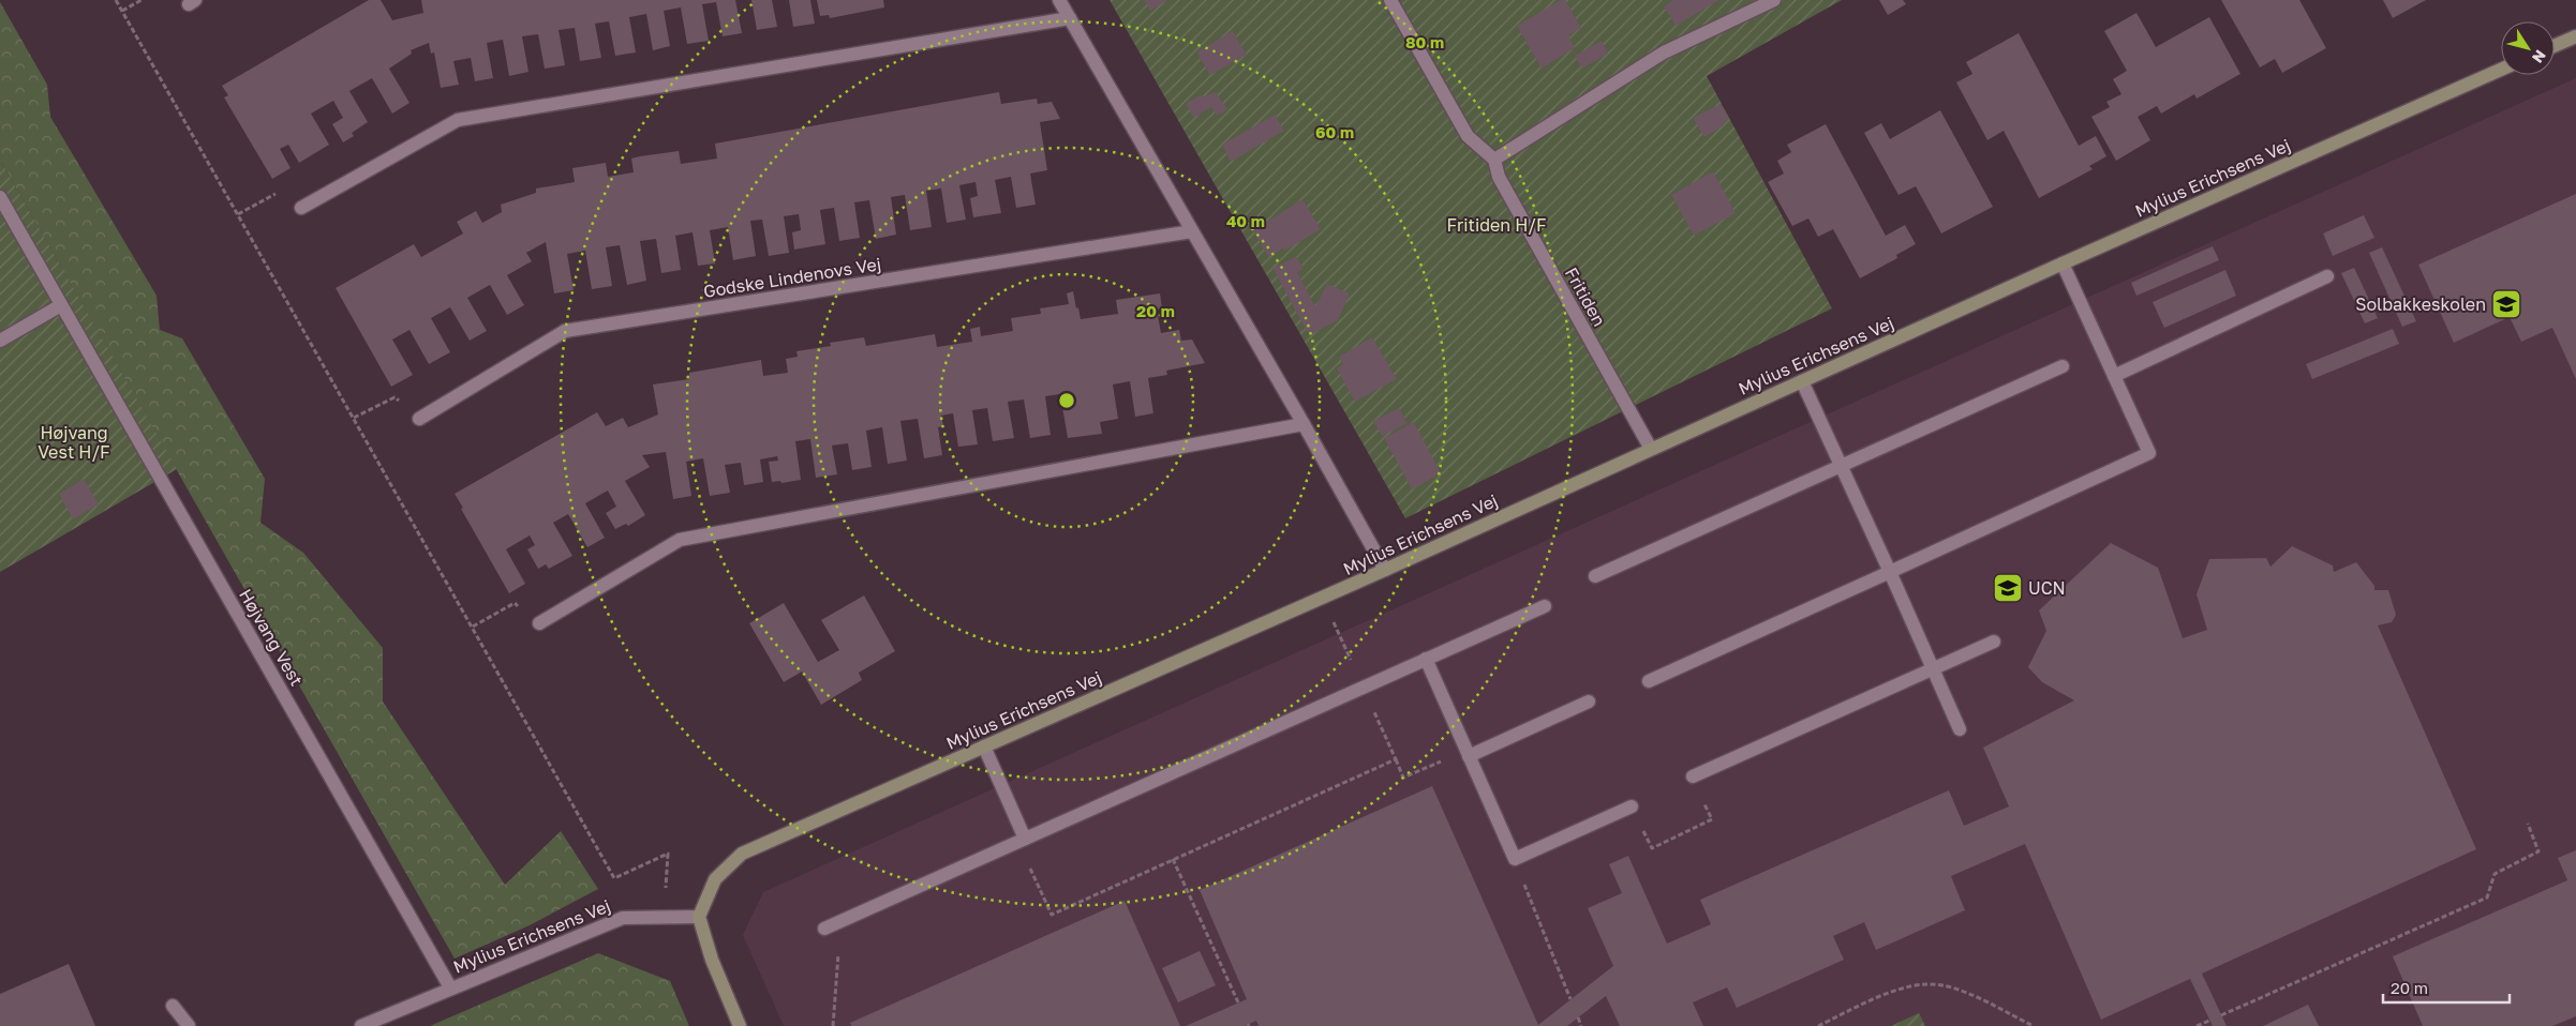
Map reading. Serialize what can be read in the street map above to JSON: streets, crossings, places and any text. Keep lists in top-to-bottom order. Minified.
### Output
{"streets":{"street":["Mylius Erichsens Vej","Godske Lindenovs Vej","Fritiden","Højvang Vest"]},"crossings":[["Mylius Erichsens Vej","Fritiden"],["Mylius Erichsens Vej","Højvang Vest"]],"parks":["Fritiden H/F","Højvang Vest H/F"],"places":{"school or university":["Solbakkeskolen","UCN"]},"scale_bar":"20 m","north":"bottom right","rings":["80 m","60 m","40 m","20 m"]}
